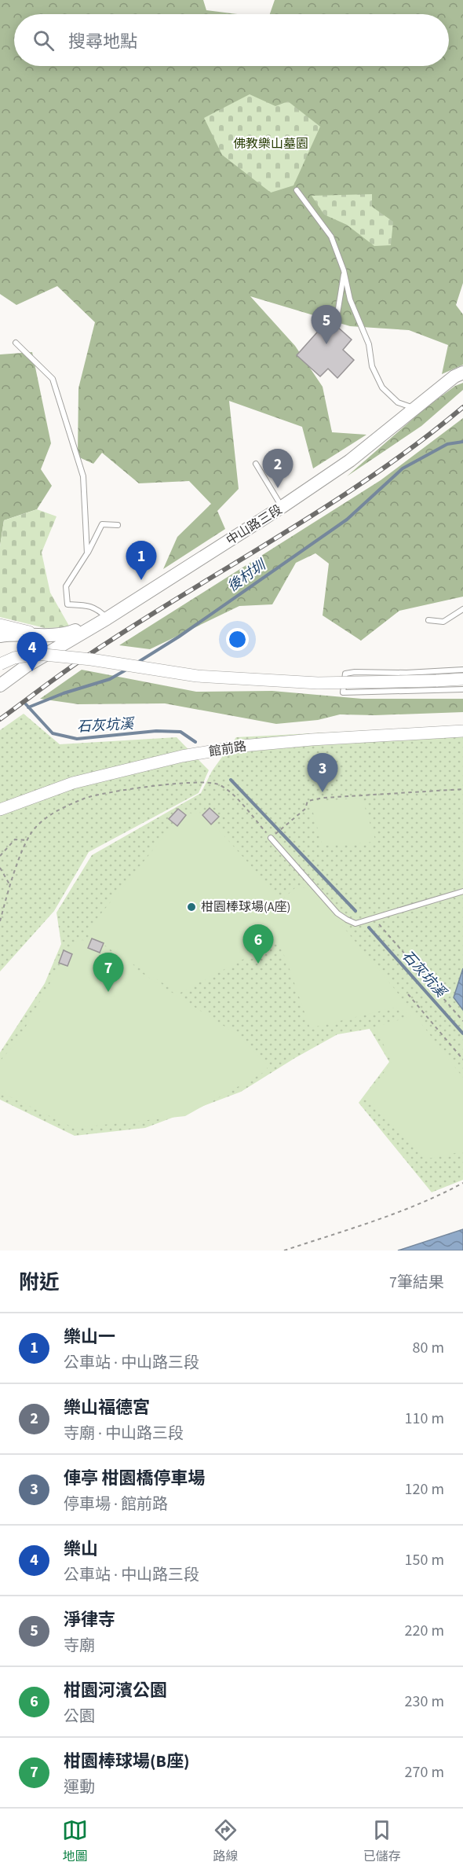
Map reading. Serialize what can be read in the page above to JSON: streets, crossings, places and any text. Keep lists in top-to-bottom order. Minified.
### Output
{"streets":{"main road":["中山路三段"],"street":["館前路"]},"water":["後村圳","石灰坑溪"],"parks":["佛教樂山墓園"],"places":["柑園棒球場(A座)"],"page":{"search":"搜尋地點","pins":["5","2","1","4","3","6","7"],"heading":["附近","7筆結果"],"list":[{"mark":"1","name":"樂山一","note":"公車站 · 中山路三段","value":"80 m"},{"mark":"2","name":"樂山福德宮","note":"寺廟 · 中山路三段","value":"110 m"},{"mark":"3","name":"俥亭 柑園橋停車場","note":"停車場 · 館前路","value":"120 m"},{"mark":"4","name":"樂山","note":"公車站 · 中山路三段","value":"150 m"},{"mark":"5","name":"淨律寺","note":"寺廟","value":"220 m"},{"mark":"6","name":"柑園河濱公園","note":"公園","value":"230 m"},{"mark":"7","name":"柑園棒球場(B座)","note":"運動","value":"270 m"}],"nav":["地圖","路線","已儲存"]}}
